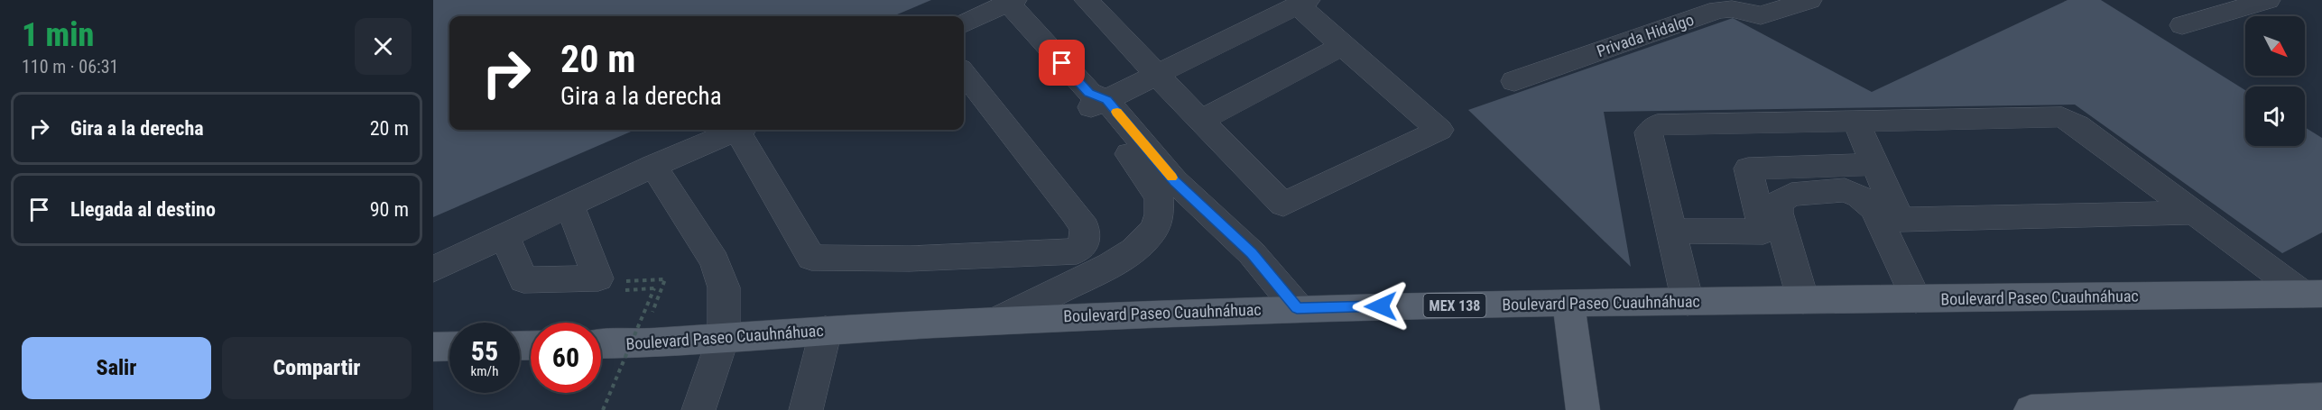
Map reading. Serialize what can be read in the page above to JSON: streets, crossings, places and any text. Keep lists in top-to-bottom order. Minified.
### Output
{"streets":{"main road":["Boulevard Paseo Cuauhnáhuac","MEX 138"],"street":["Privada Hidalgo"]},"north":"bottom right","page":{"heading":["1 min","110 m · 06:31"],"turn":["20 m","Gira a la derecha"],"list":[{"name":"Gira a la derecha","value":"20 m"},{"name":"Llegada al destino","value":"90 m"}],"speed":"55 km/h","limit":"60","buttons":["Salir","Compartir"]}}
